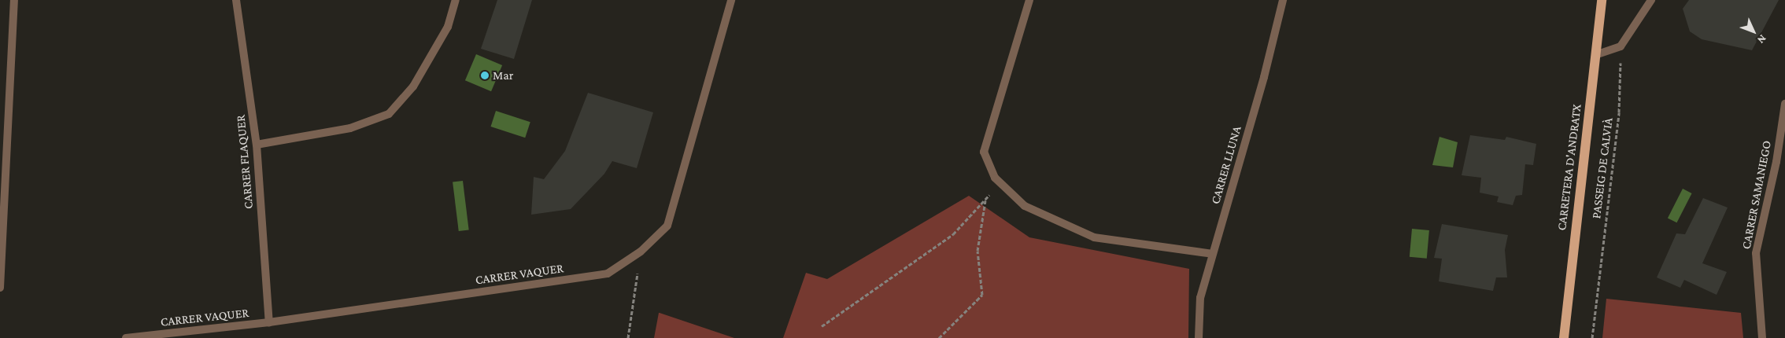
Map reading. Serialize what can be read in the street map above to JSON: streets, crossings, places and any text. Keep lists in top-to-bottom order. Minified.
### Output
{"streets":{"main road":["CARRETERA D'ANDRATX"],"street":["CARRER FLAQUER","CARRER LLUNA","CARRER SAMANIEGO","CARRER VAQUER"],"path":["PASSEIG DE CALVIÀ"]},"crossings":[["CARRER FLAQUER","CARRER VAQUER"]],"places":["Mar"],"north":"bottom right"}
